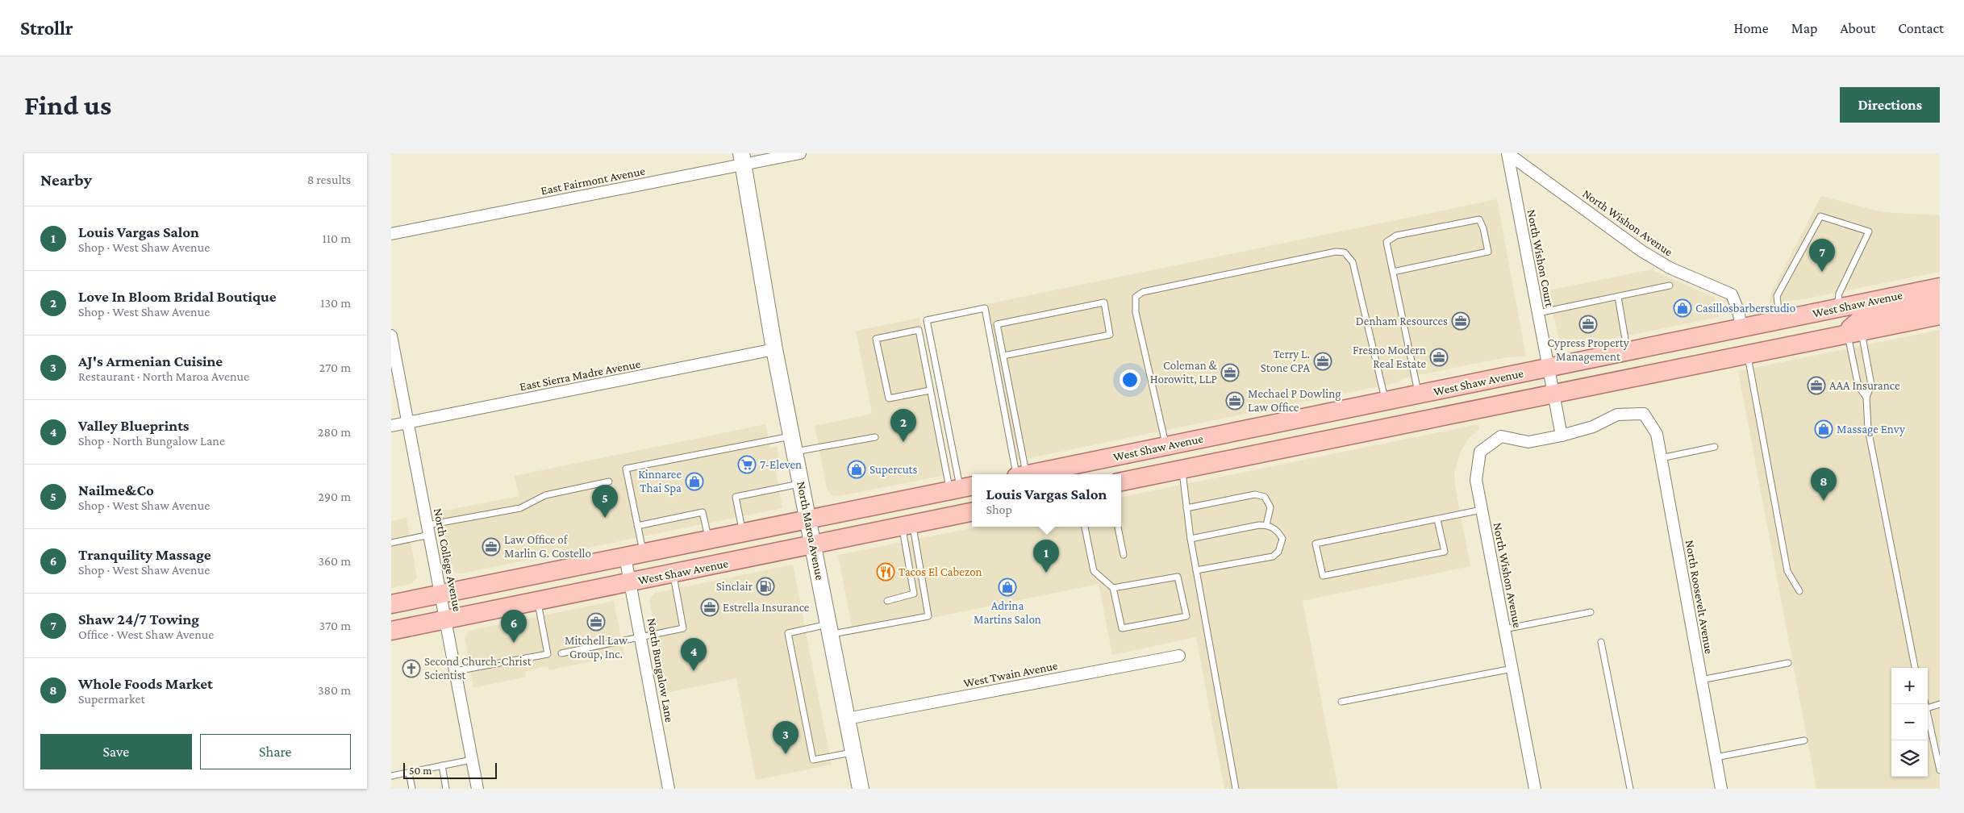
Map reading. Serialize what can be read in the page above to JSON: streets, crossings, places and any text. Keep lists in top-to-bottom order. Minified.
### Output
{"streets":{"main road":["West Shaw Avenue","North Maroa Avenue"],"street":["East Fairmont Avenue","North Wishon Avenue","North Wishon Court","East Sierra Madre Avenue","North College Avenue","North Roosevelt Avenue","North Bungalow Lane","West Twain Avenue"]},"crossings":[["East Fairmont Avenue","North Maroa Avenue"],["North Wishon Avenue","North Wishon Court"],["North Wishon Avenue","West Shaw Avenue"],["North Wishon Avenue","North Roosevelt Avenue"],["North Wishon Court","West Shaw Avenue"],["West Shaw Avenue","North Maroa Avenue"],["West Shaw Avenue","North College Avenue"],["West Shaw Avenue","North Bungalow Lane"],["East Sierra Madre Avenue","North Maroa Avenue"],["East Sierra Madre Avenue","North College Avenue"],["North Maroa Avenue","West Twain Avenue"]],"places":{"shop":["Casillosbarberstudio","Massage Envy","Supercuts","Kinnaree Thai Spa","Adrina Martins Salon"],"office":["Denham Resources","Cypress Property Management","Fresno Modern Real Estate","Terry L. Stone CPA","Coleman & Horowitt, LLP","AAA Insurance","Mechael P Dowling Law Office","Law Office of Marlin G. Costello","Estrella Insurance","Mitchell Law Group, Inc."],"supermarket":["7-Eleven"],"restaurant":["Tacos El Cabezon"],"fuel station":["Sinclair"],"church":["Second Church-Christ Scientist"]},"scale_bar":"50 m","page":{"header":"Strollr","nav":["Home","Map","About","Contact"],"buttons":["Directions",["Save","Share"]],"title":"Find us","heading":["Nearby","8 results"],"list":[{"mark":"1","name":"Louis Vargas Salon","note":"Shop · West Shaw Avenue","value":"110 m"},{"mark":"2","name":"Love In Bloom Bridal Boutique","note":"Shop · West Shaw Avenue","value":"130 m"},{"mark":"3","name":"AJ's Armenian Cuisine","note":"Restaurant · North Maroa Avenue","value":"270 m"},{"mark":"4","name":"Valley Blueprints","note":"Shop · North Bungalow Lane","value":"280 m"},{"mark":"5","name":"Nailme&Co","note":"Shop · West Shaw Avenue","value":"290 m"},{"mark":"6","name":"Tranquility Massage","note":"Shop · West Shaw Avenue","value":"360 m"},{"mark":"7","name":"Shaw 24/7 Towing","note":"Office · West Shaw Avenue","value":"370 m"},{"mark":"8","name":"Whole Foods Market","note":"Supermarket","value":"380 m"}],"pins":["7","2","8","5","1","6","4","3"],"popup":["Louis Vargas Salon","Shop"],"map_buttons":["+","−"],"scale":"50 m"}}
